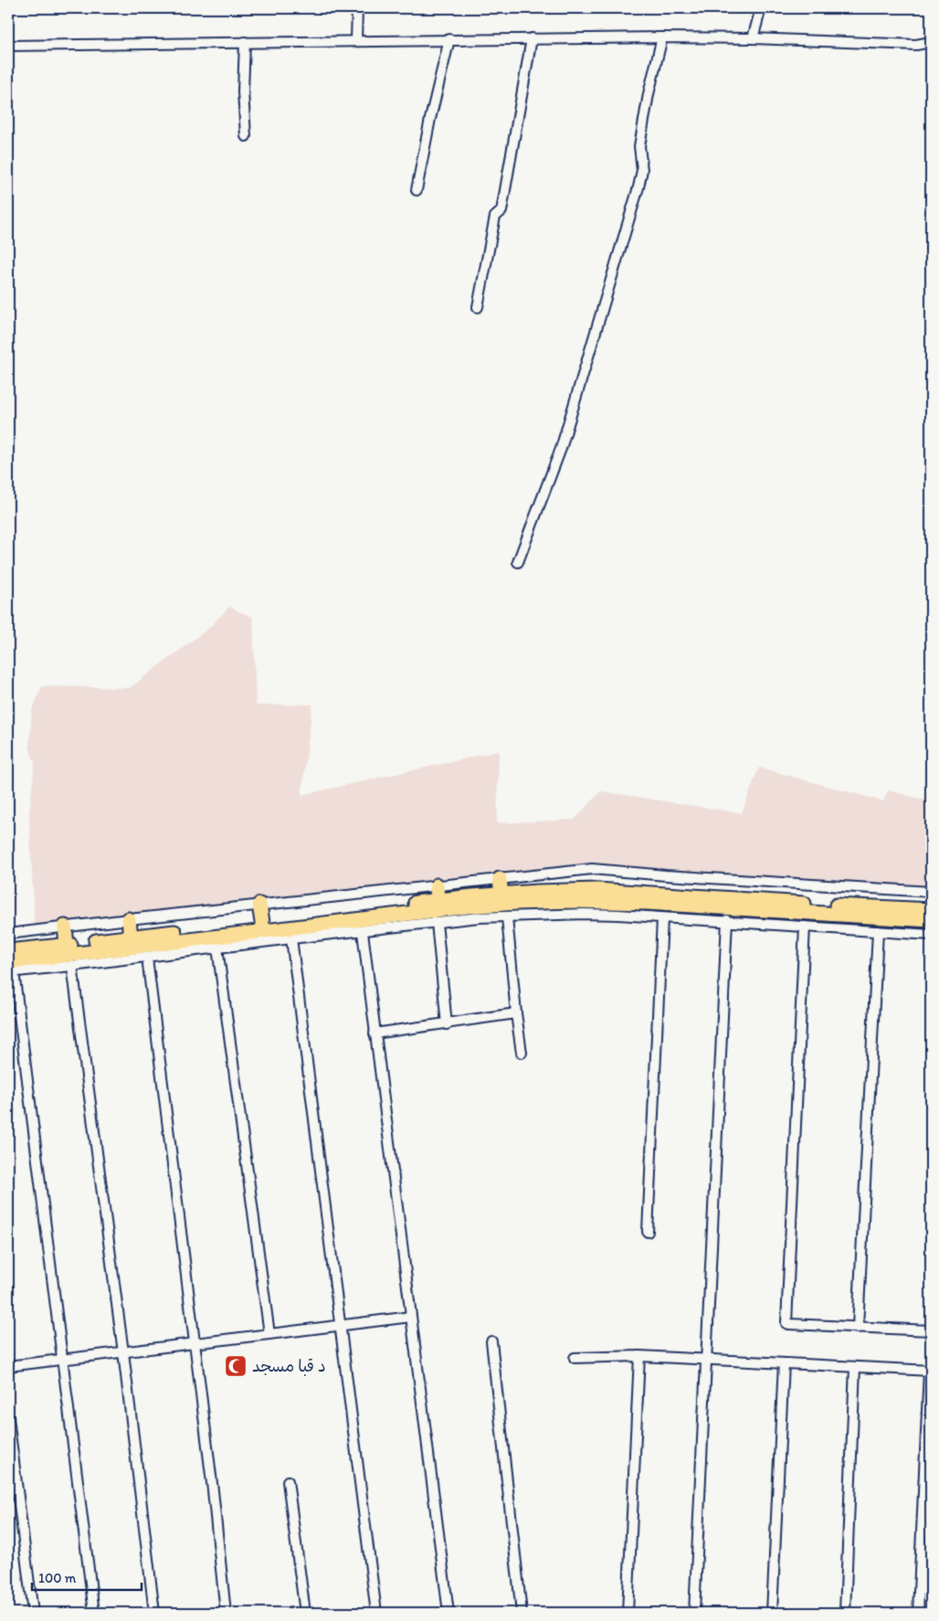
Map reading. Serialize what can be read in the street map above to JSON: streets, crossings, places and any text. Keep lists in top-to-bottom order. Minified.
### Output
{"places":{"mosque":["د قبا مسجد"]},"scale_bar":"100 m"}
